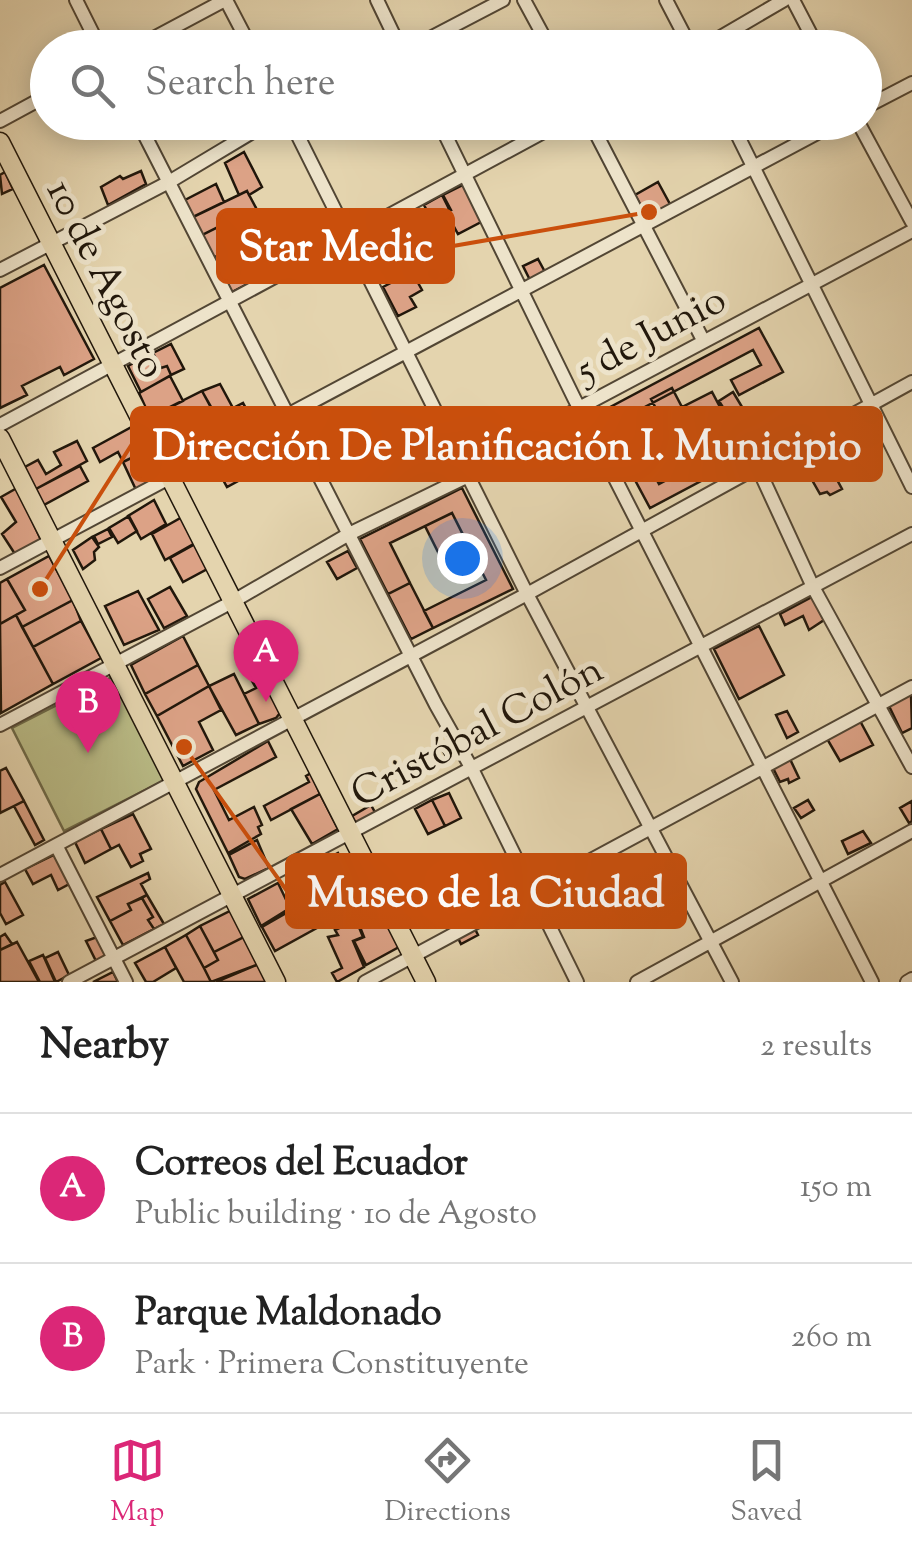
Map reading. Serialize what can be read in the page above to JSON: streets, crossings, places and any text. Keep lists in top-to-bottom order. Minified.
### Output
{"streets":{"main road":["10 de Agosto"],"street":["5 de Junio","Cristóbal Colón"]},"crossings":[["10 de Agosto","5 de Junio"],["10 de Agosto","Cristóbal Colón"]],"places":["Star Medic","Dirección De Planificación I. Municipio","Museo de la Ciudad"],"page":{"search":"Search here","pins":["A","B"],"heading":["Nearby","2 results"],"list":[{"mark":"A","name":"Correos del Ecuador","note":"Public building · 10 de Agosto","value":"150 m"},{"mark":"B","name":"Parque Maldonado","note":"Park · Primera Constituyente","value":"260 m"}],"nav":["Map","Directions","Saved"]}}
